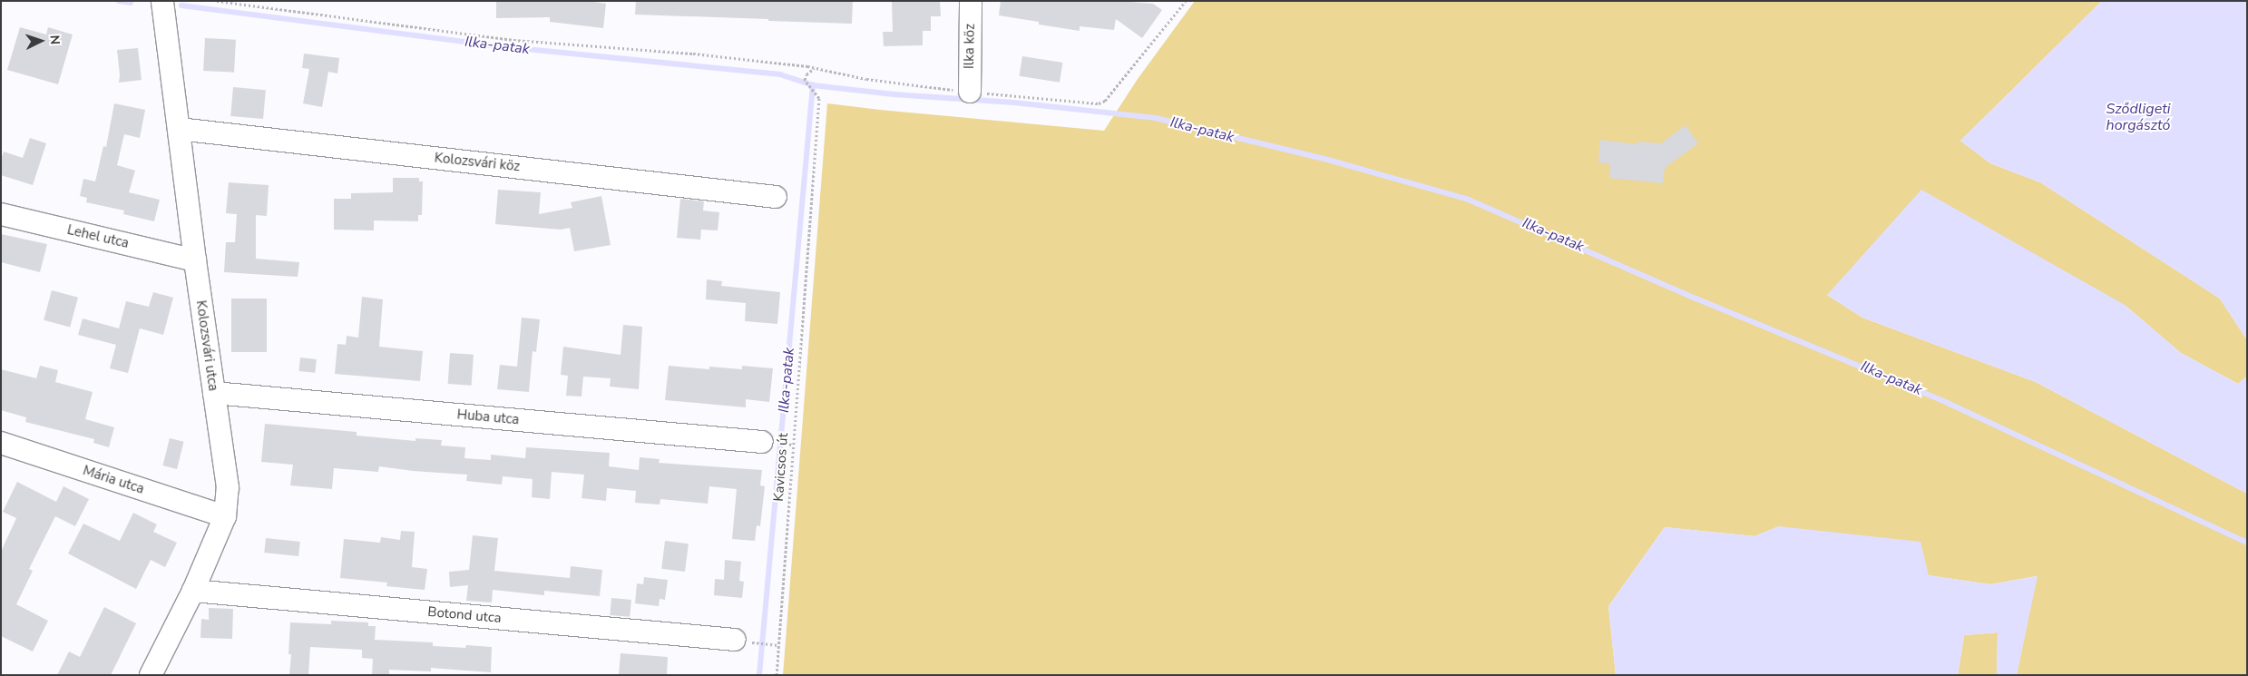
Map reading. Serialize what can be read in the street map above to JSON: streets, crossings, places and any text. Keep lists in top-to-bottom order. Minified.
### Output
{"streets":{"street":["Ilka köz","Kolozsvári köz","Lehel utca","Kolozsvári utca","Huba utca","Mária utca","Botond utca"],"path":["Kavicsos út"]},"crossings":[["Kolozsvári köz","Kolozsvári utca"],["Lehel utca","Kolozsvári utca"],["Kolozsvári utca","Huba utca"],["Kolozsvári utca","Mária utca"],["Kolozsvári utca","Botond utca"]],"water":["Ilka-patak","Sződligeti horgásztó"],"north":"right"}
